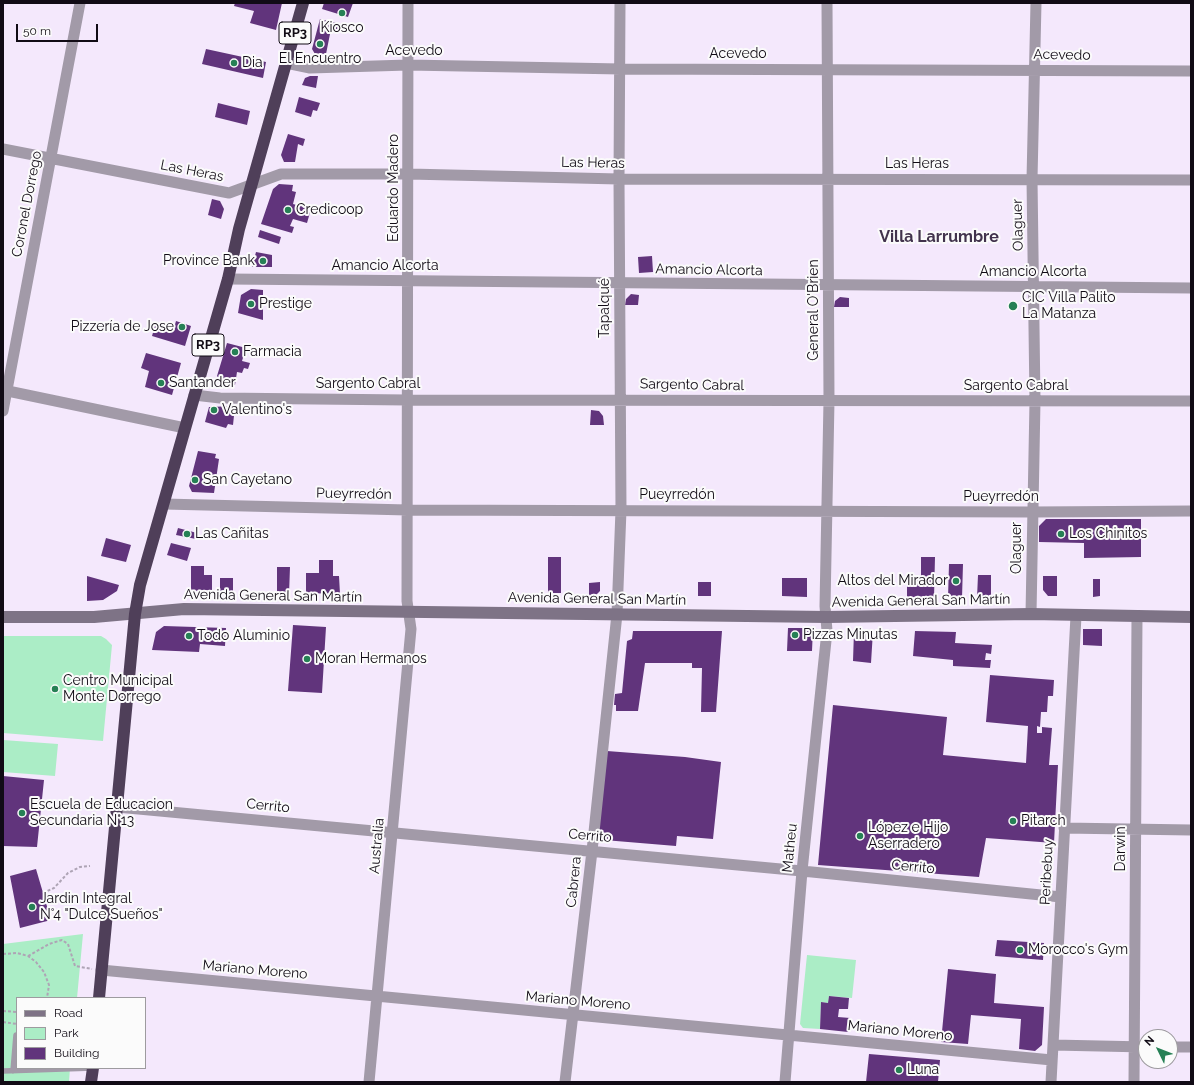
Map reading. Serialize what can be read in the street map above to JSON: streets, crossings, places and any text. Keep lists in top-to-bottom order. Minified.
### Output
{"streets":{"highway":["RP3"],"main road":["Avenida General San Martín"],"street":["Acevedo","Las Heras","Eduardo Madero","Coronel Dorrego","Olaguer","Amancio Alcorta","Tapalqué","General O'Brien","Sargento Cabral","Pueyrredón","Cerrito","Australia","Matheu","Darwin","Peribebuy","Cabrera","Mariano Moreno"]},"crossings":[["RP3","Acevedo"],["RP3","Las Heras"],["RP3","Amancio Alcorta"],["RP3","Sargento Cabral"],["RP3","Pueyrredón"],["RP3","Avenida General San Martín"],["RP3","Cerrito"],["RP3","Mariano Moreno"],["Acevedo","Eduardo Madero"],["Acevedo","Olaguer"],["Acevedo","Tapalqué"],["Acevedo","General O'Brien"],["Las Heras","Eduardo Madero"],["Las Heras","Coronel Dorrego"],["Las Heras","Olaguer"],["Las Heras","Tapalqué"],["Las Heras","General O'Brien"],["Eduardo Madero","Amancio Alcorta"],["Eduardo Madero","Sargento Cabral"],["Eduardo Madero","Pueyrredón"],["Eduardo Madero","Avenida General San Martín"],["Eduardo Madero","Australia"],["Olaguer","Amancio Alcorta"],["Olaguer","Sargento Cabral"],["Olaguer","Pueyrredón"],["Olaguer","Avenida General San Martín"],["Amancio Alcorta","Tapalqué"],["Amancio Alcorta","General O'Brien"],["Tapalqué","Sargento Cabral"],["Tapalqué","Pueyrredón"],["Tapalqué","Avenida General San Martín"],["Tapalqué","Cabrera"],["General O'Brien","Sargento Cabral"],["General O'Brien","Pueyrredón"],["General O'Brien","Avenida General San Martín"],["General O'Brien","Matheu"],["Avenida General San Martín","Australia"],["Avenida General San Martín","Matheu"],["Avenida General San Martín","Darwin"],["Avenida General San Martín","Peribebuy"],["Avenida General San Martín","Cabrera"],["Cerrito","Australia"],["Cerrito","Matheu"],["Cerrito","Peribebuy"],["Cerrito","Cabrera"],["Australia","Mariano Moreno"],["Matheu","Mariano Moreno"],["Peribebuy","Mariano Moreno"],["Cabrera","Mariano Moreno"]],"districts":["Villa Larrumbre"],"places":["Kiosco","El Encuentro","Dia","Credicoop","Province Bank","Prestige","CIC Villa Palito La Matanza","Pizzería de Jose","Farmacia","Santander","Valentino's","San Cayetano","Las Cañitas","Los Chinitos","Altos del Mirador","Pizzas Minutas","Todo Aluminio","Moran Hermanos","Centro Municipal Monte Dorrego","Escuela de Educacion Secundaria N°13","Pitarch","López e Hijo Aserradero","Jardin Integral N°4 \"Dulce Sueños\"","Morocco's Gym","Luna"],"legend":["Road","Park","Building"],"scale_bar":"50 m","north":"top left"}
